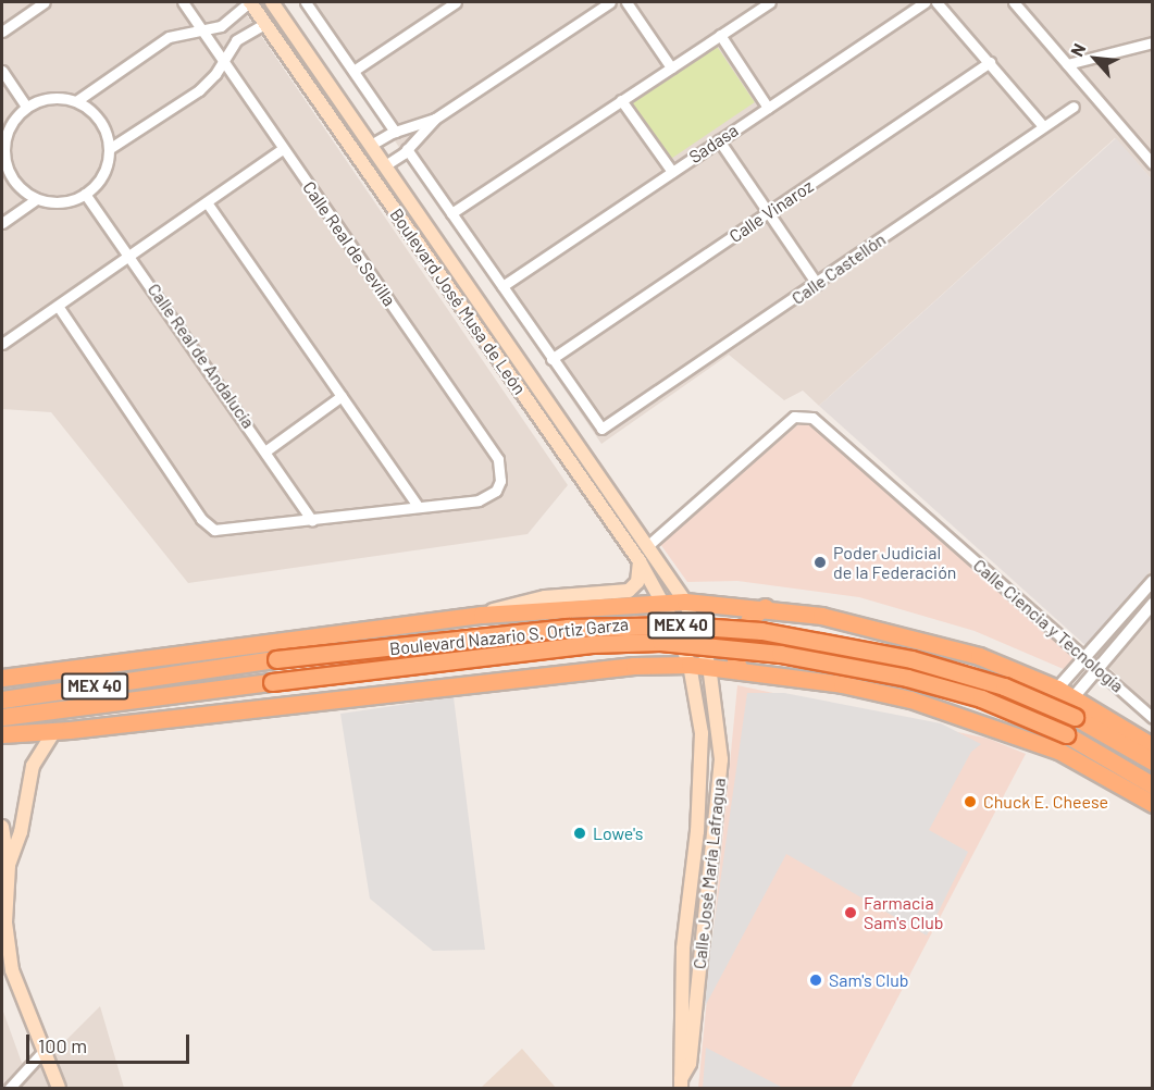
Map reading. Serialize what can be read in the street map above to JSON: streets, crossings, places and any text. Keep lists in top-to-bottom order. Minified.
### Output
{"streets":{"highway":["MEX 40","Boulevard Nazario S. Ortiz Garza"],"main road":["Boulevard José Musa de León","Calle José María Lafragua"],"street":["Sadasa","Calle Vinaroz","Calle Real de Sevilla","Calle Castellón","Calle Real de Andalucía","Calle Ciencia y Tecnología"]},"crossings":[["Calle Vinaroz","Calle Castellón"],["Boulevard José Musa de León","Calle Ciencia y Tecnología"],["Boulevard José Musa de León","Calle José María Lafragua"]],"places":["Poder Judicial de la Federación","Chuck E. Cheese","Lowe's","Farmacia Sam's Club","Sam's Club"],"scale_bar":"100 m","north":"top left"}
